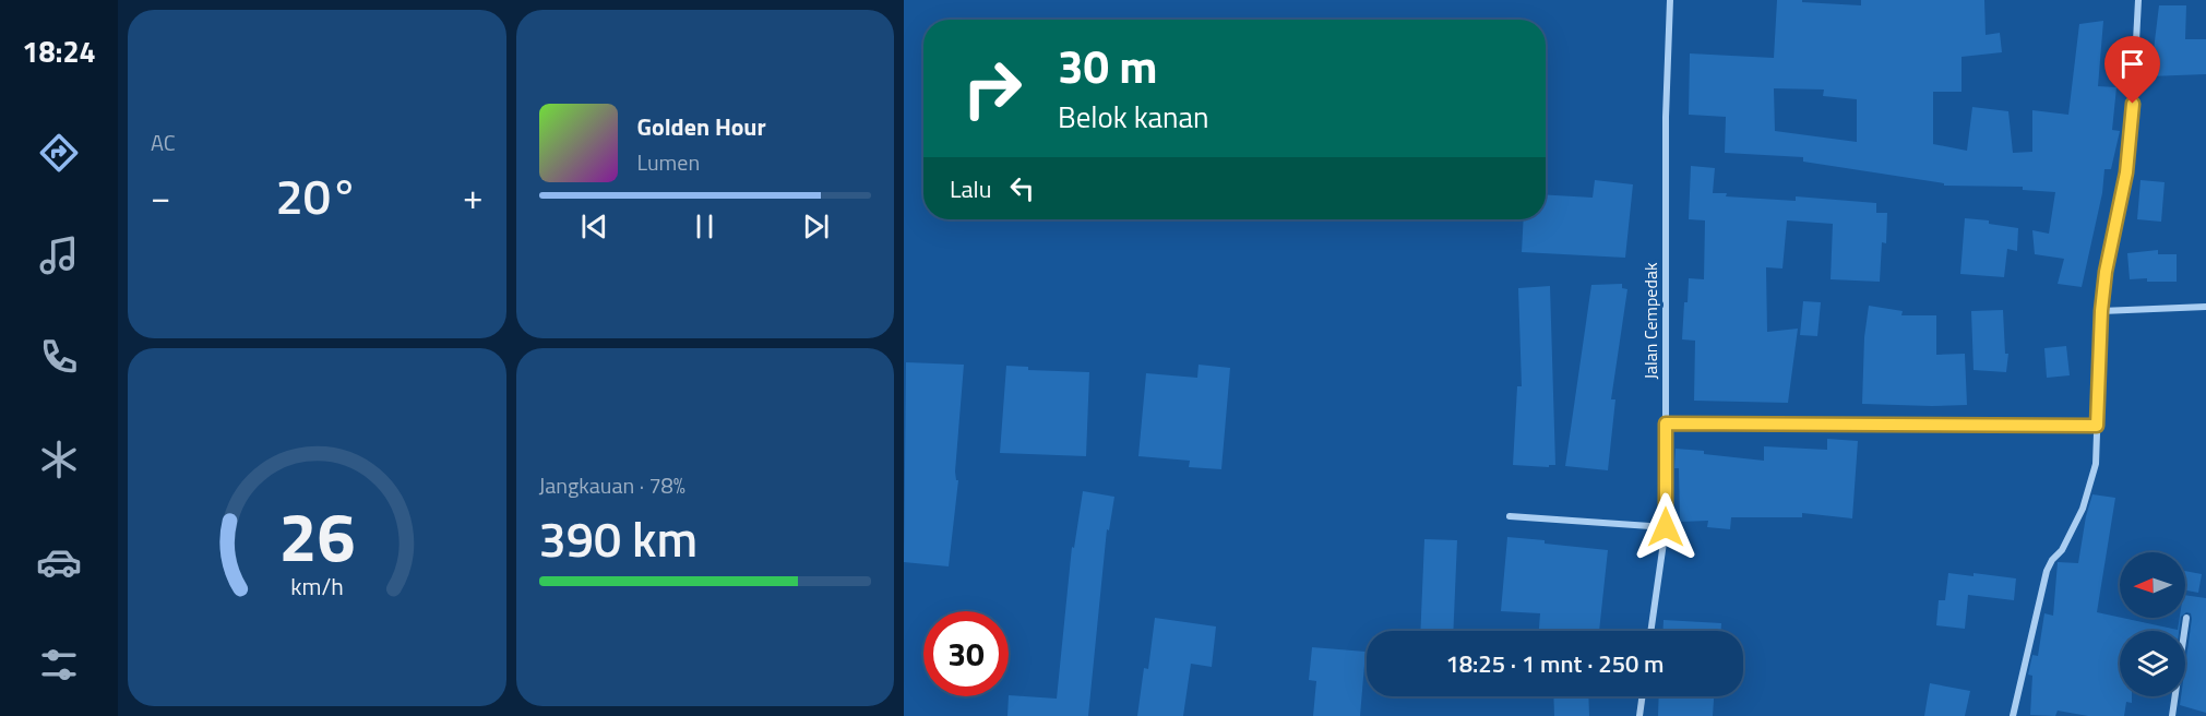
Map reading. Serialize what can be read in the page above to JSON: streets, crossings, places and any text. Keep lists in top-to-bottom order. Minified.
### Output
{"streets":{"street":["Jalan Cempedak"]},"north":"left","page":{"tabs":"18:24","tile":["AC",["Jangkauan · 78%","390 km"]],"turn":["30 m","Belok kanan"],"song":["Golden Hour","Lumen"],"then":"Lalu","heat":["−","20°","+"],"limit":"30","trip":"18:25 · 1 mnt · 250 m","gauge":["26","km/h"]}}
